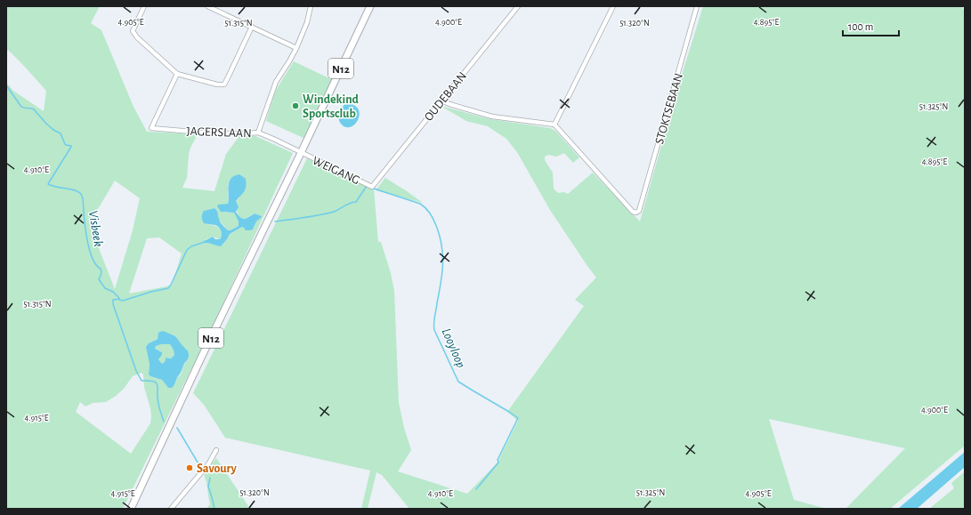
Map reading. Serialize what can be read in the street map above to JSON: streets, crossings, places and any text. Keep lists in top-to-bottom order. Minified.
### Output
{"streets":{"main road":["N12"],"street":["OUDEBAAN","STOKTSEBAAN","JAGERSLAAN","WEIGANG"]},"crossings":[["N12","JAGERSLAAN"],["N12","WEIGANG"],["OUDEBAAN","WEIGANG"],["JAGERSLAAN","WEIGANG"]],"water":["Visbeek","Looyloop"],"places":["Windekind Sportsclub","Savoury"],"scale_bar":"100 m","coordinates":["4.905°E","4.900°E","4.895°E","51.320°N","51.315°N","51.325°N","4.910°E","4.915°E"]}
